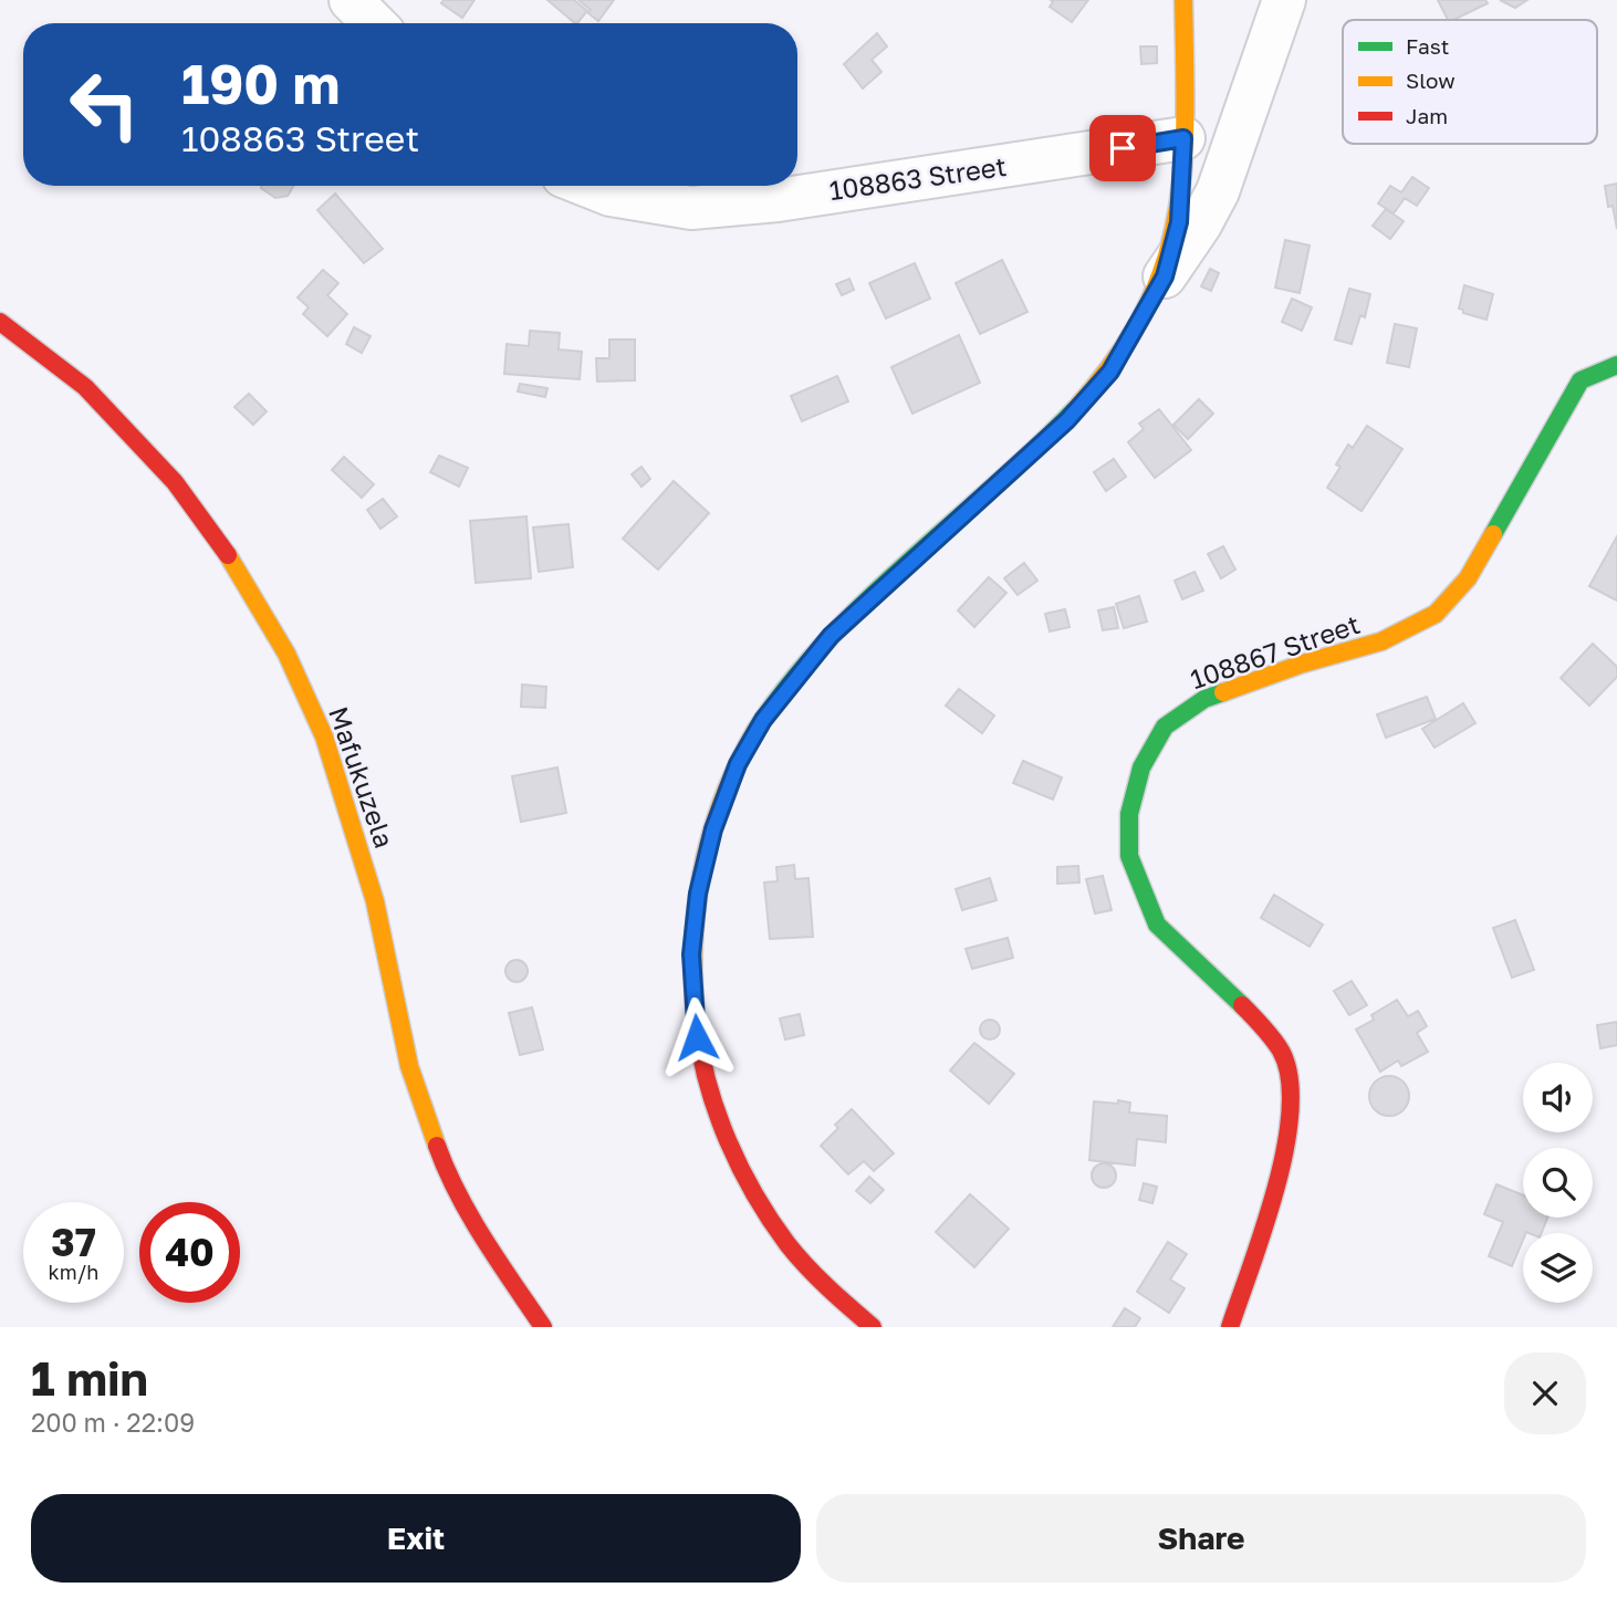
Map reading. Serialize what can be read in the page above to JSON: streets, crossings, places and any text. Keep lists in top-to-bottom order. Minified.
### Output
{"streets":{"street":["108863 Street","108867 Street","Mafukuzela"]},"legend":["Fast","Slow","Jam"],"page":{"turn":["190 m","108863 Street"],"speed":"37 km/h","limit":"40","heading":["1 min","200 m · 22:09"],"buttons":["Exit","Share"]}}
